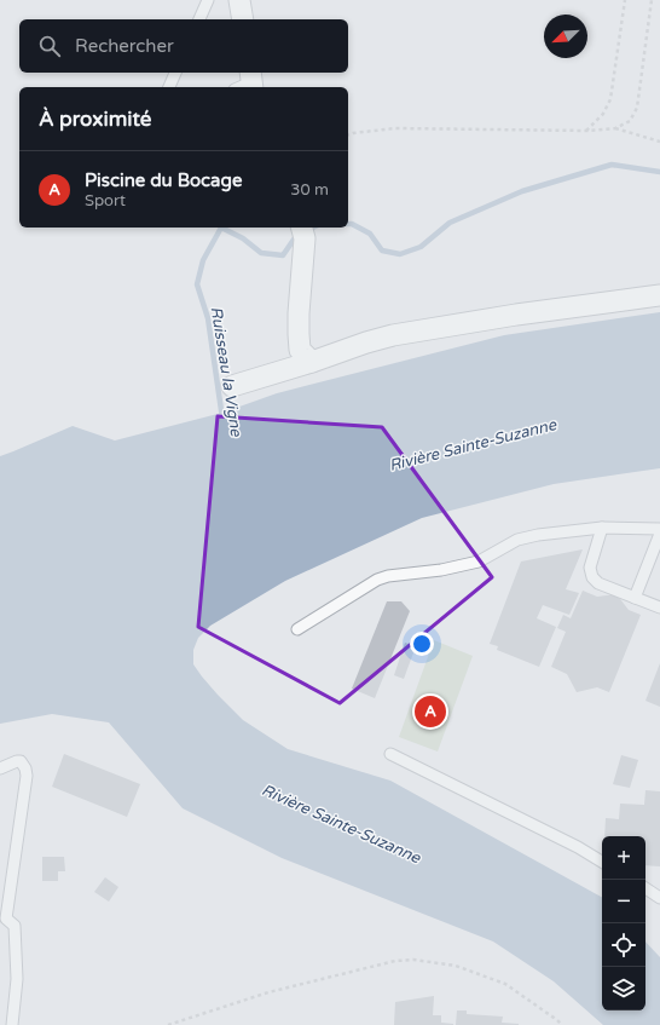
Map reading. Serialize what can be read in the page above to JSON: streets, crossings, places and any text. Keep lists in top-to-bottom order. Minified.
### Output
{"water":["Ruisseau la Vigne","Rivière Sainte-Suzanne"],"north":"bottom left","page":{"search":"Rechercher","heading":"À proximité","list":[{"mark":"A","name":"Piscine du Bocage","note":"Sport","value":"30 m"}],"pins":"A","map_buttons":["+","−"]}}
